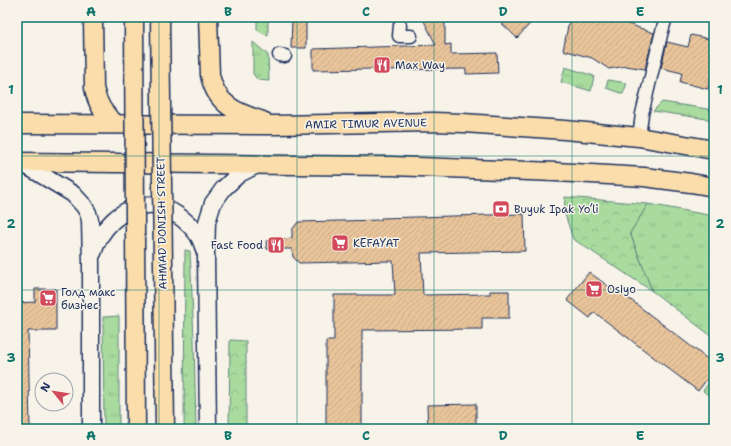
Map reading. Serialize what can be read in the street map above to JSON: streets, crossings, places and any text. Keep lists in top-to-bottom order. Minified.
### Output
{"streets":{"main road":["AMIR TIMUR AVENUE","AHMAD DONISH STREET"]},"places":{"restaurant":["Max Way","Fast Food"],"bank":["Buyuk Ipak Yo‘li"],"supermarket":["KEFAYAT","Osiyo","Голд макс бизнес"]},"north":"top left","grid":{"columns":["A","B","C","D","E"],"rows":["1","2","3"]}}
